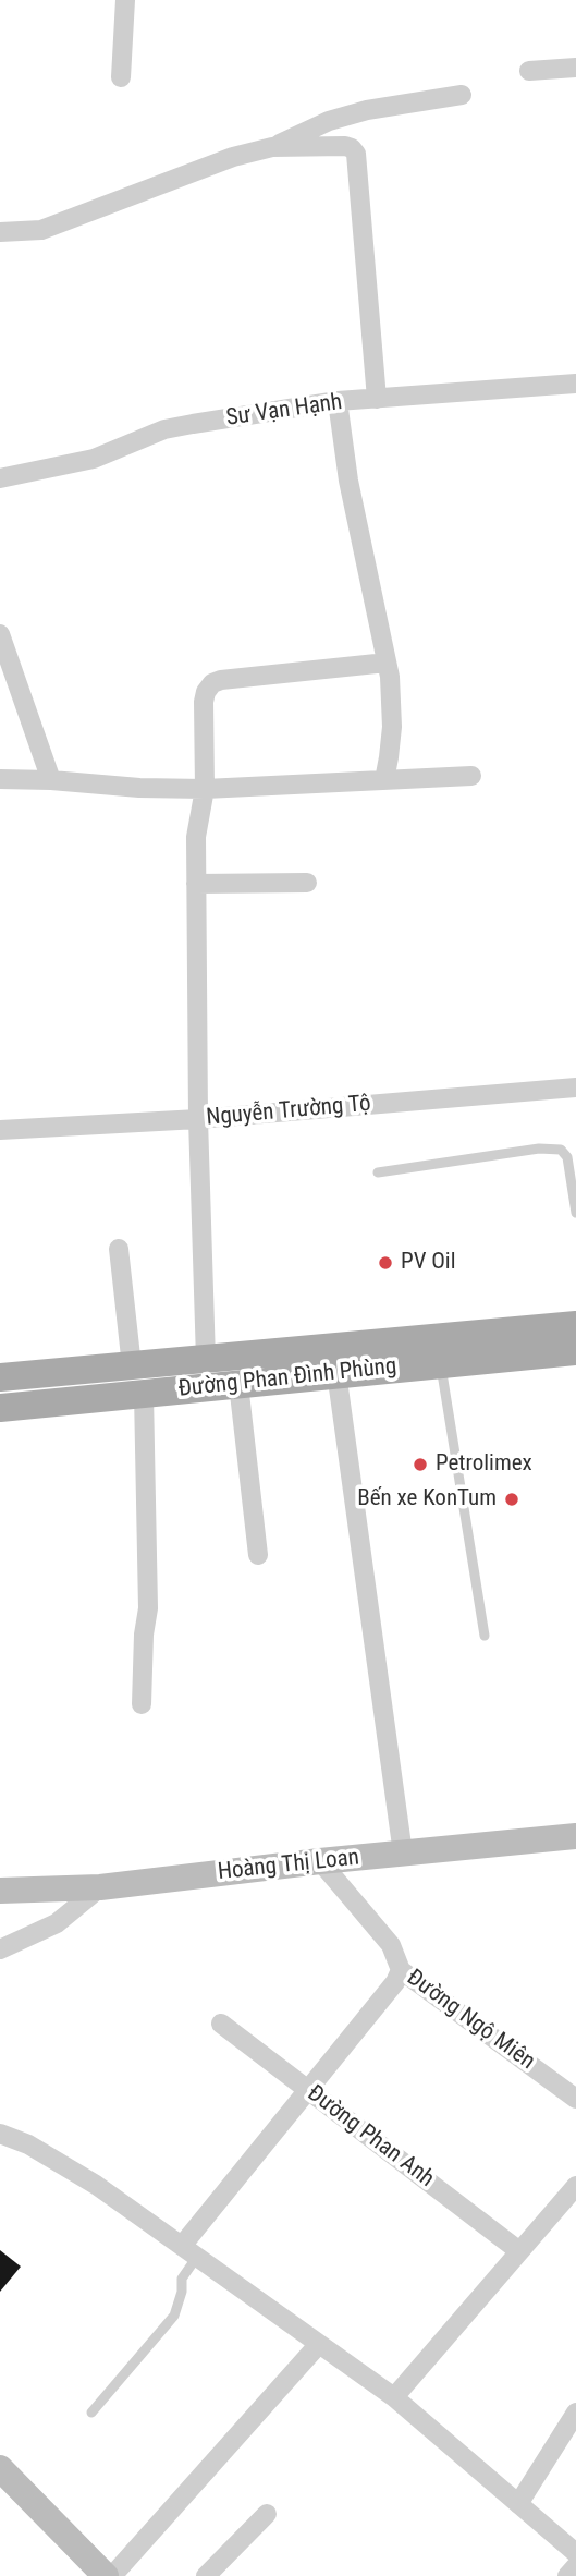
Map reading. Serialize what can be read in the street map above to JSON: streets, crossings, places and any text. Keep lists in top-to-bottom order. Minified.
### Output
{"streets":{"main road":["Đường Phan Đình Phùng"],"street":["Sư Vạn Hạnh","Nguyễn Trường Tộ","Hoàng Thị Loan","Đường Ngộ Miên","Đường Phan Anh"]},"crossings":[["Hoàng Thị Loan","Đường Ngộ Miên"]],"places":["PV Oil","Petrolimex","Bến xe KonTum"]}
